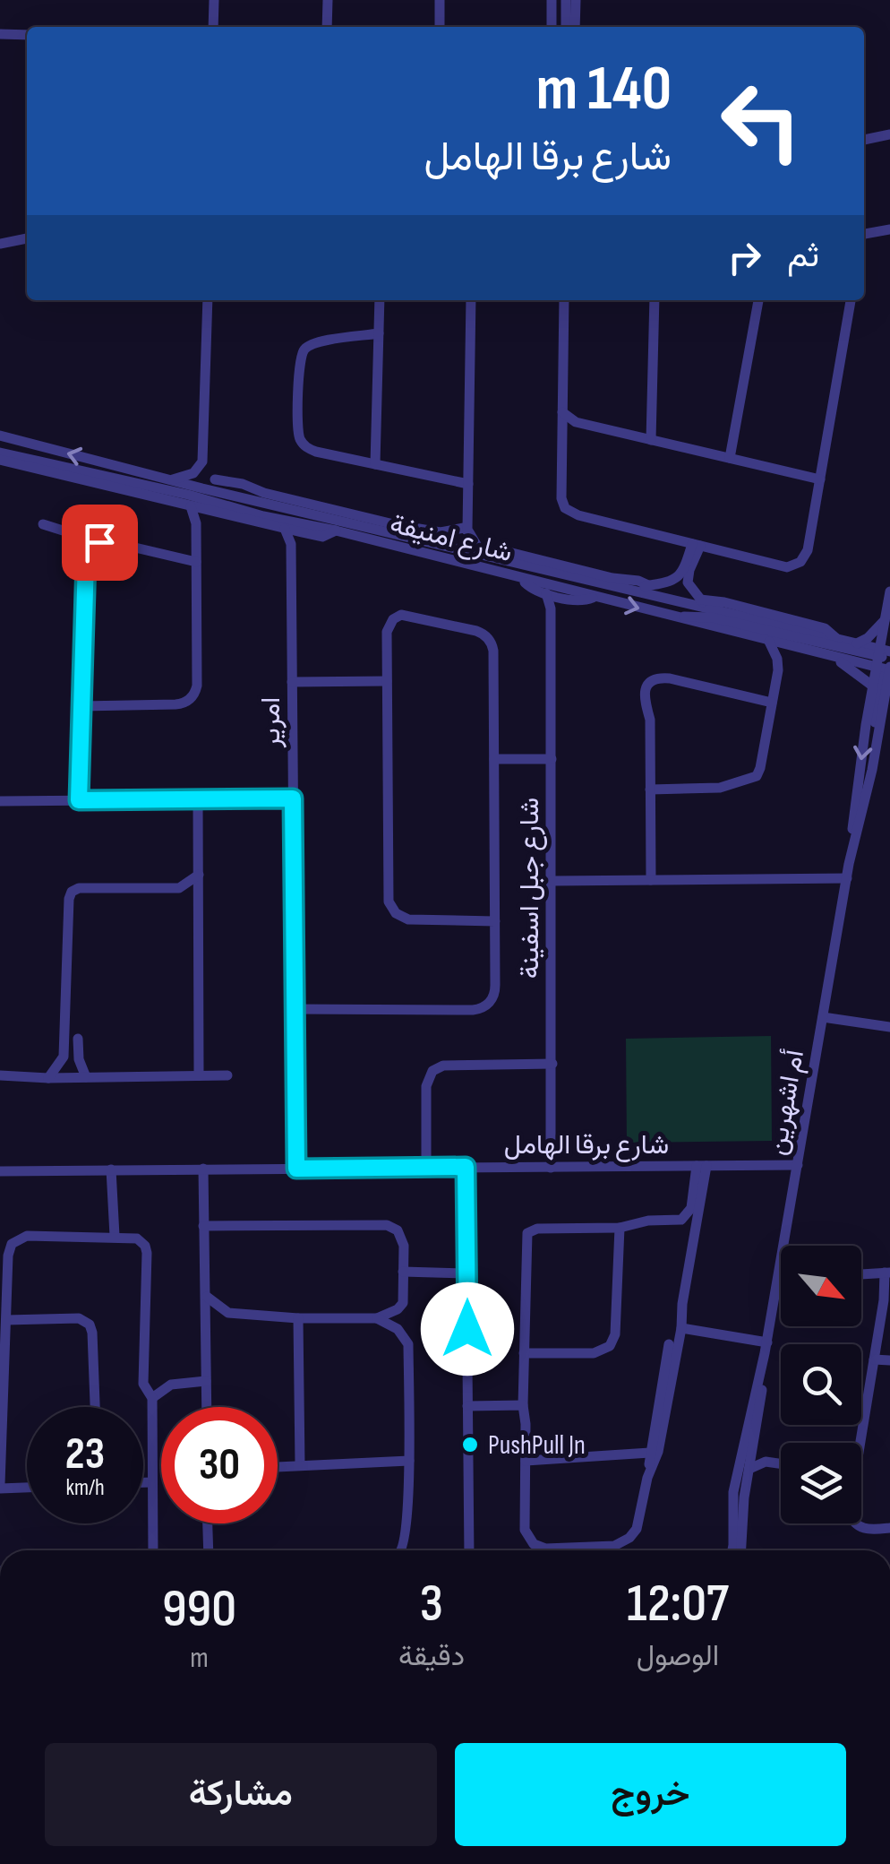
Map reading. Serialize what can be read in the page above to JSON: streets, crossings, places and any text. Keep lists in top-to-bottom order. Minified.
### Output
{"streets":{"street":["شارع امنيفة","امرير","شارع جبل اسفينة","أم اشهرين","شارع برقا الهامل"]},"crossings":[["شارع امنيفة","أم اشهرين"],["امرير","شارع برقا الهامل"],["شارع جبل اسفينة","شارع برقا الهامل"],["أم اشهرين","شارع برقا الهامل"]],"places":["PushPull Jn"],"north":"bottom right","page":{"turn":["140 m","شارع برقا الهامل"],"then":"ثم","speed":"23 km/h","limit":"30","eta":["12:07","الوصول","3","دقيقة","990","m"],"buttons":["خروج","مشاركة"]}}
